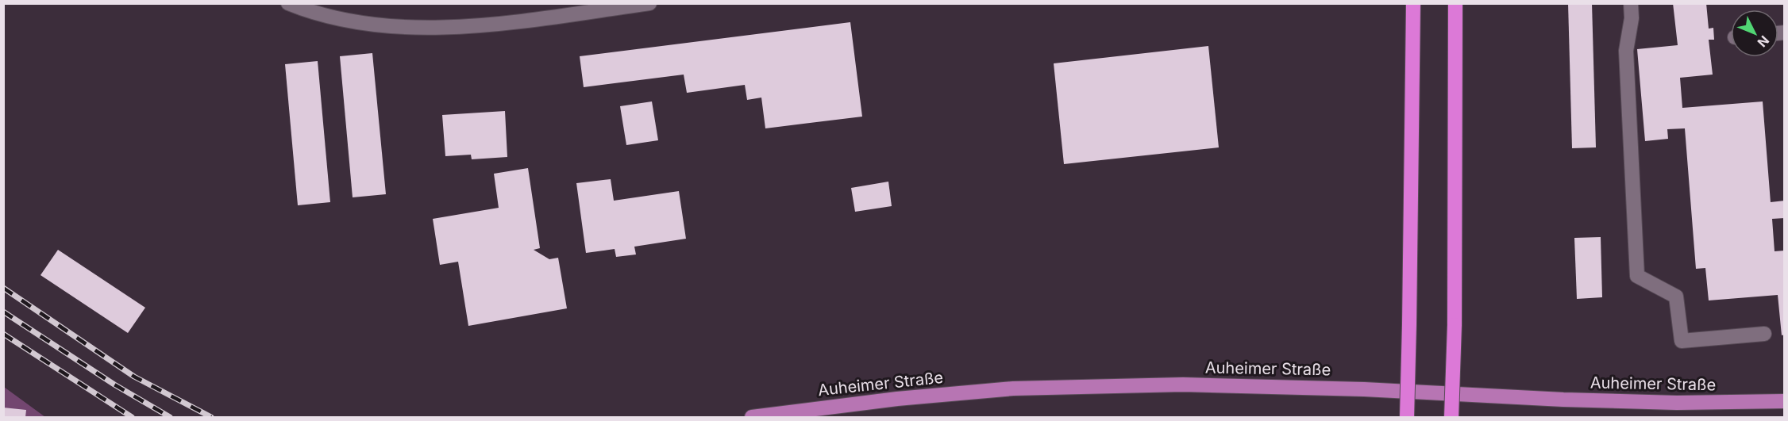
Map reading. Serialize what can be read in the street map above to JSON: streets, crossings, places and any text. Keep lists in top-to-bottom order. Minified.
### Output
{"streets":{"main road":["Auheimer Straße"]},"north":"bottom right"}
